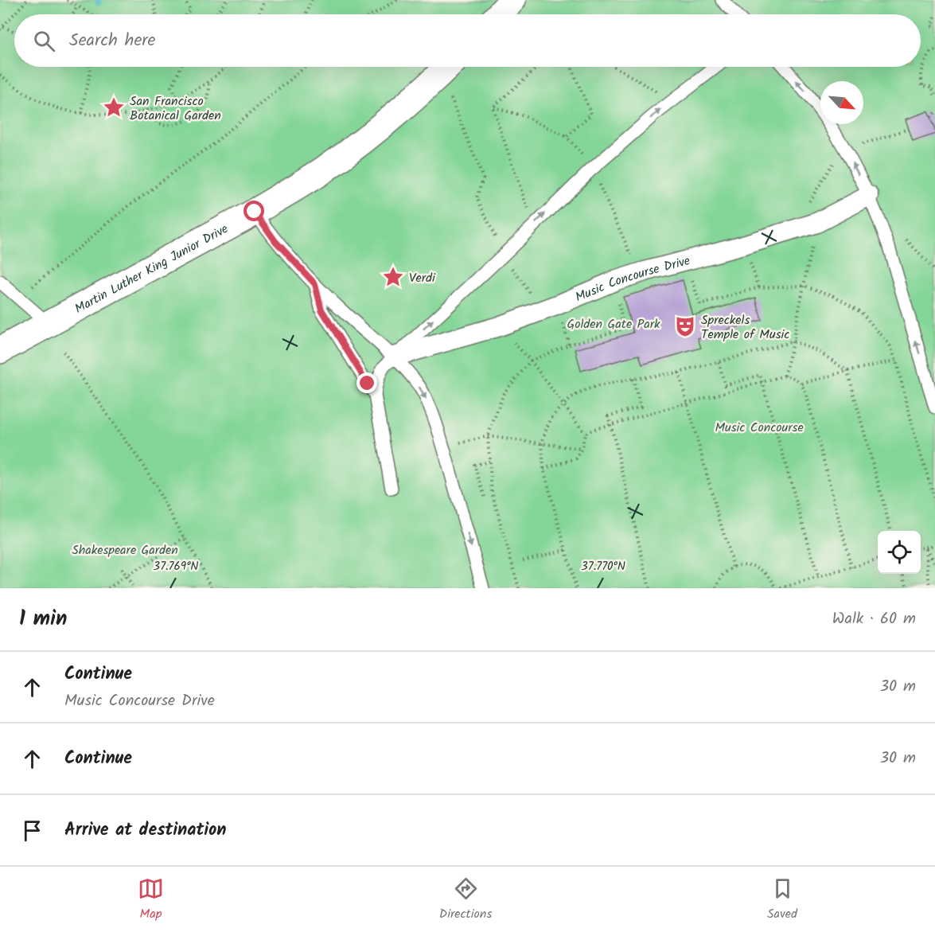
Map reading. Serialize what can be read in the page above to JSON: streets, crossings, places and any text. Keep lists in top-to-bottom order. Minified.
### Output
{"streets":{"street":["Martin Luther King Junior Drive","Music Concourse Drive"]},"parks":["Golden Gate Park","Music Concourse","Shakespeare Garden"],"places":{"place":["San Francisco Botanical Garden","Verdi"],"theatre":["Spreckels Temple of Music"]},"north":"bottom right","page":{"search":"Search here","heading":["1 min","Walk · 60 m"],"list":[["Continue","Music Concourse Drive","30 m"],["Continue","30 m"],"Arrive at destination"],"nav":["Map","Directions","Saved"]},"coordinates":["37.769°N","37.770°N"]}
